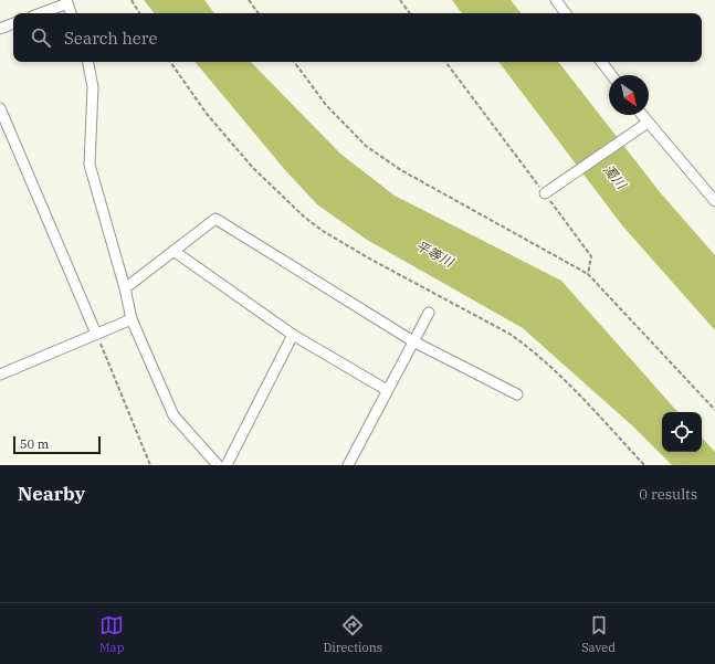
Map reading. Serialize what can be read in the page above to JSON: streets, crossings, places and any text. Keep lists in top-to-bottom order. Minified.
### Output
{"water":["濁川","平等川"],"scale_bar":"50 m","north":"bottom right","page":{"search":"Search here","scale":"50 m","heading":["Nearby","0 results"],"nav":["Map","Directions","Saved"]}}
